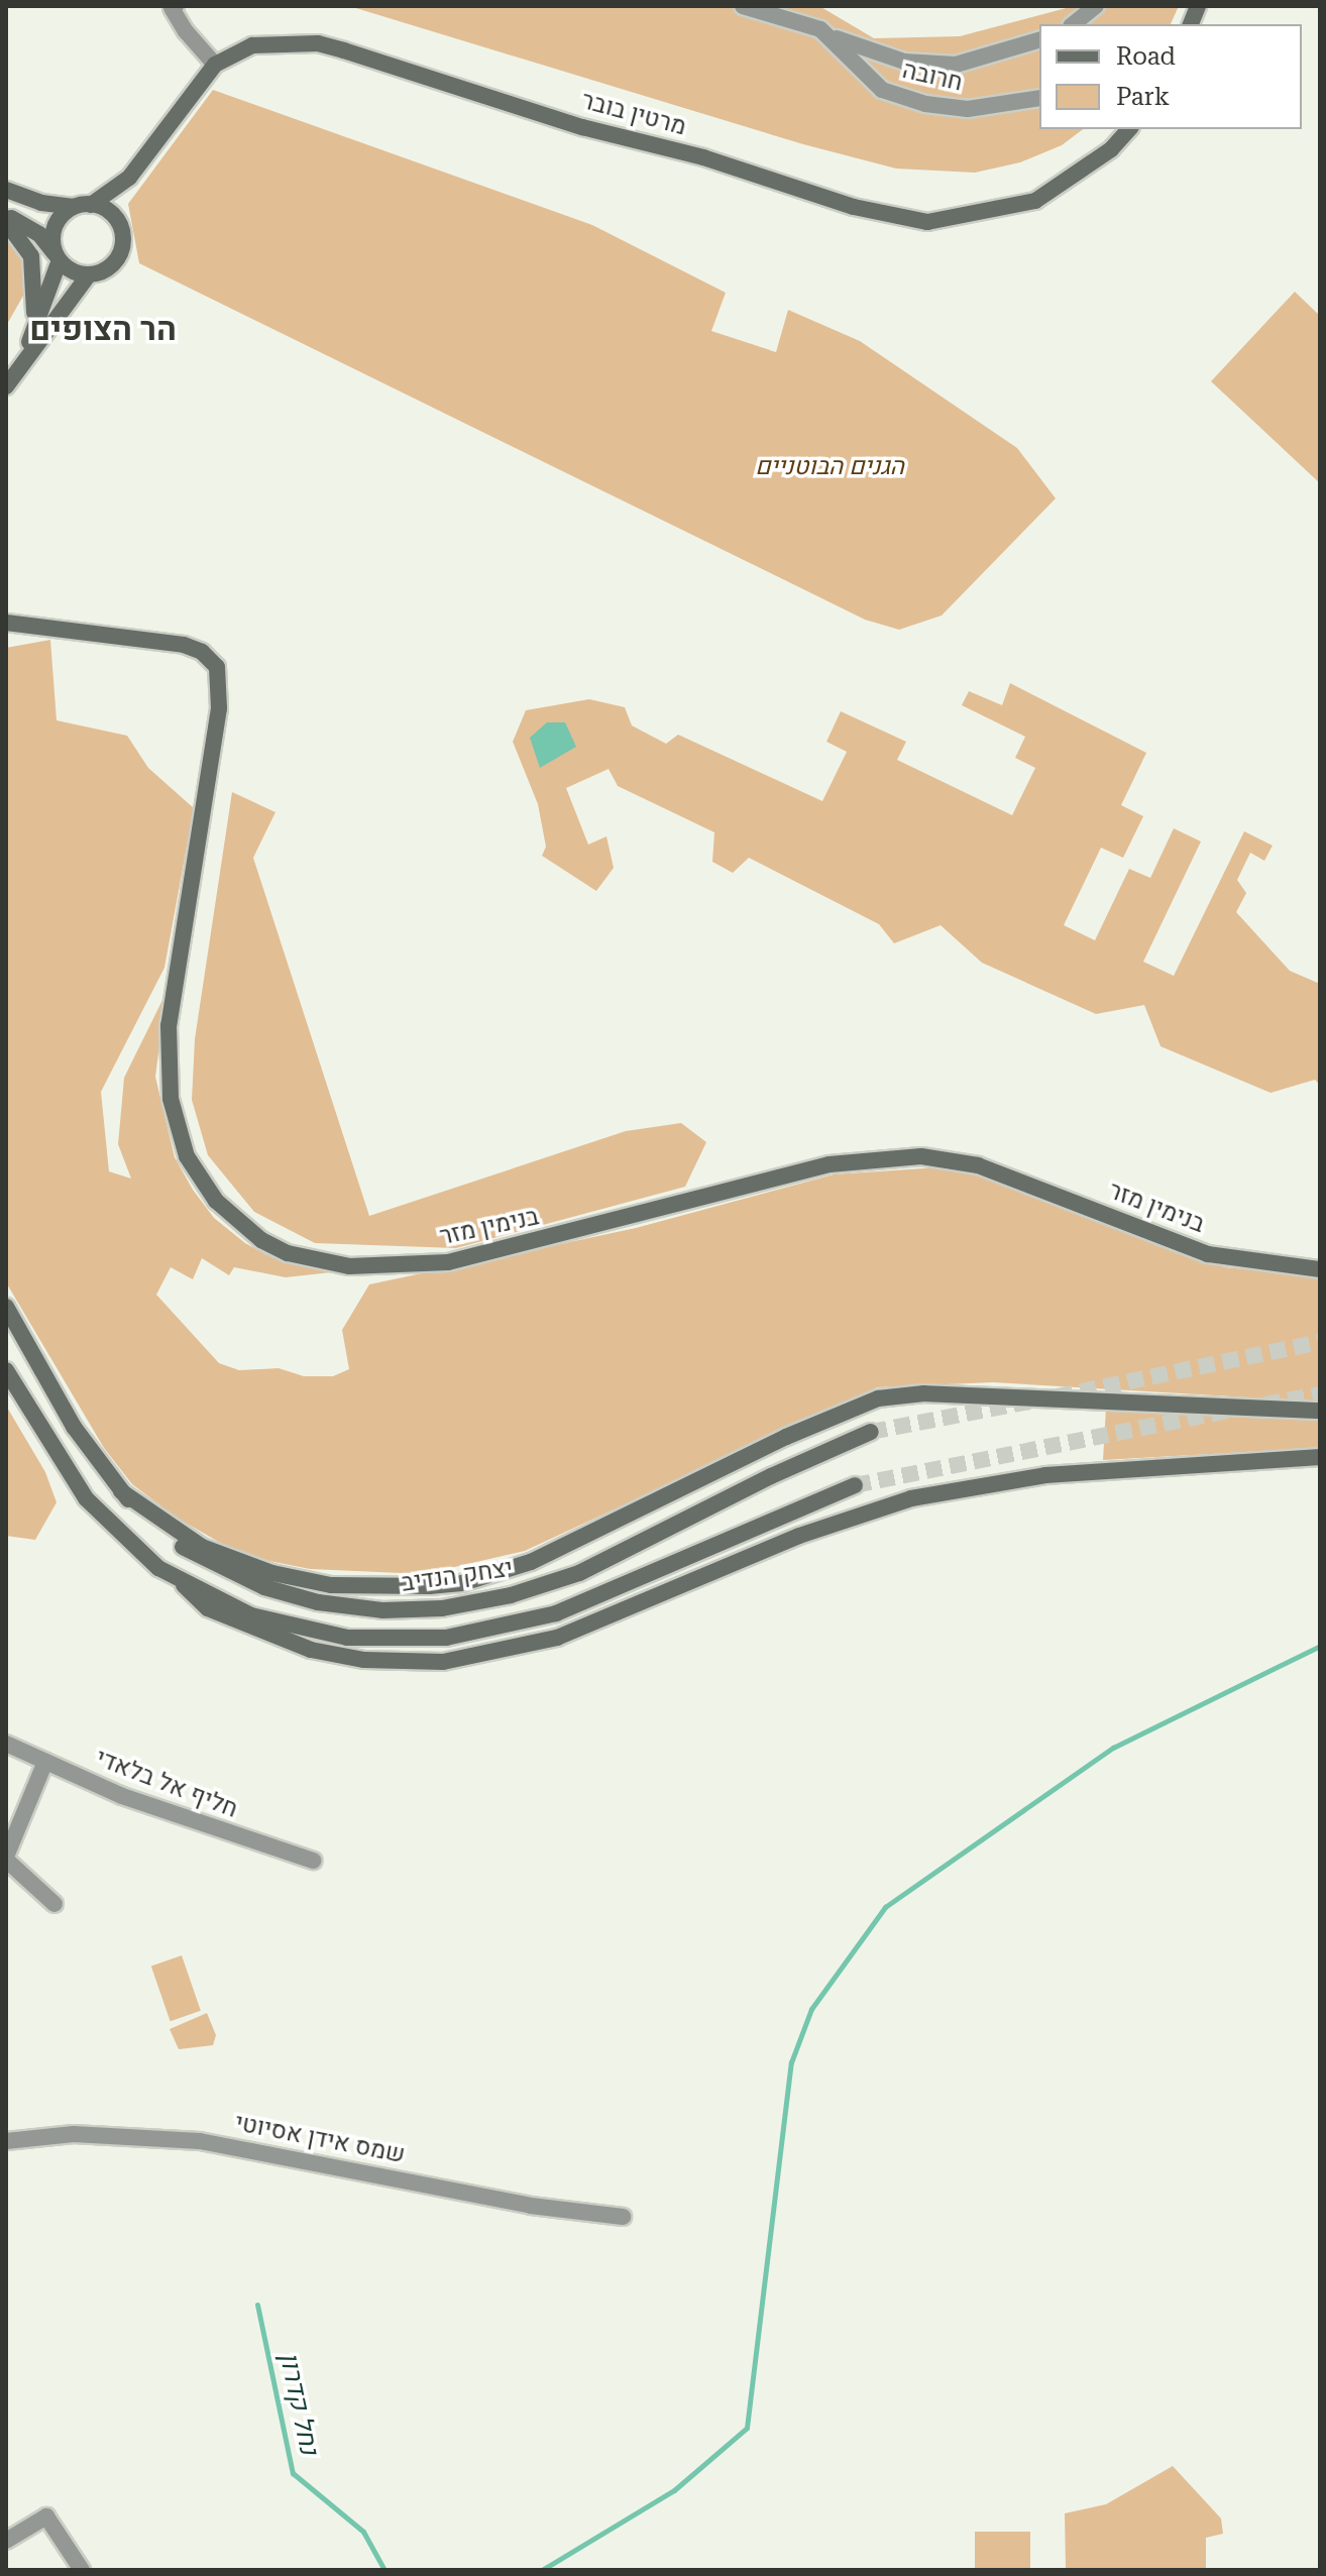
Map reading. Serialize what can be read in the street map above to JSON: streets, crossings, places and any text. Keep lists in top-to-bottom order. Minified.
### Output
{"streets":{"main road":["מרטין בובר","בנימין מזר","יצחק הנדיב"],"street":["חרובה","חליף אל בלאדי","שמס אידן אסיוטי"]},"districts":["הר הצופים"],"water":["נחל קדרון"],"parks":["הגנים הבוטניים"],"legend":["Road","Park"]}
